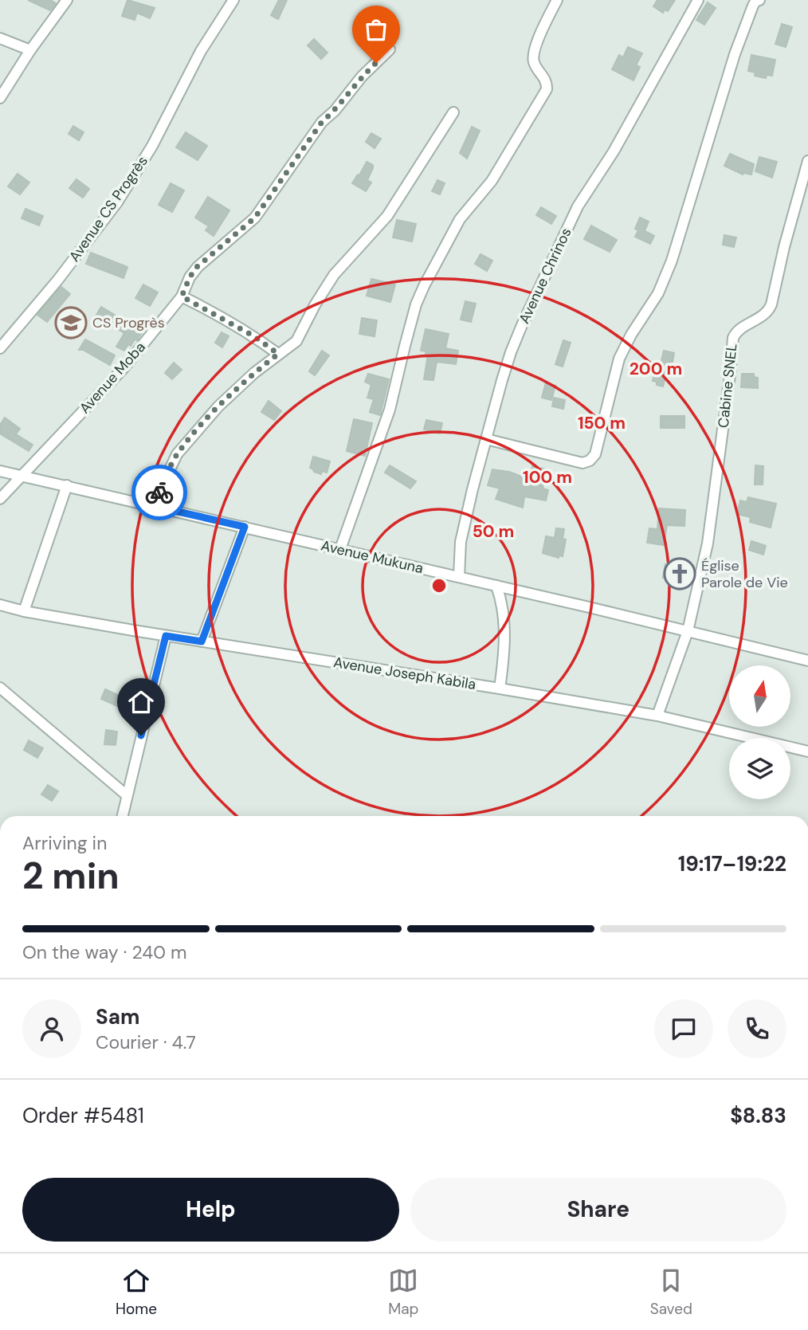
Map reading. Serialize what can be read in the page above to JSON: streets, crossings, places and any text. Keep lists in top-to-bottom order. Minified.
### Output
{"streets":{"street":["Avenue CS Progrès","Avenue Chrinos","Avenue Moba","Cabine SNEL","Avenue Mukuna","Avenue Joseph Kabila"]},"crossings":[["Avenue Chrinos","Avenue Mukuna"],["Avenue Moba","Avenue Mukuna"],["Cabine SNEL","Avenue Mukuna"],["Cabine SNEL","Avenue Joseph Kabila"]],"places":{"school or university":["CS Progrès"],"church":["Église Parole de Vie"]},"north":"top","page":{"heading":["2 min","Arriving in","19:17–19:22"],"panel":["Sam","Courier · 4.7","Order #5481","$8.83"],"bar":"On the way · 240 m","buttons":["Help","Share"],"tabs":["Home","Map","Saved"]},"rings":["200 m","150 m","100 m","50 m"]}
